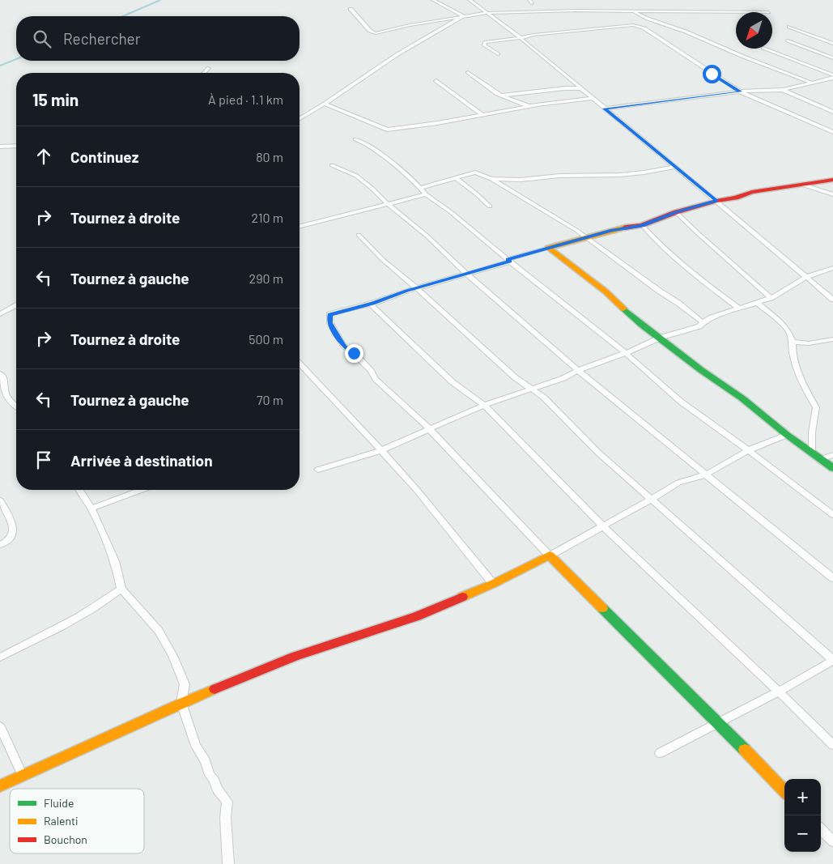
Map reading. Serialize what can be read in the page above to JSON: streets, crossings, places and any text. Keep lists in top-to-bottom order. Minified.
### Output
{"legend":["Fluide","Ralenti","Bouchon"],"north":"bottom left","page":{"search":"Rechercher","heading":["15 min","À pied · 1.1 km"],"list":[["Continuez","80 m"],["Tournez à droite","210 m"],["Tournez à gauche","290 m"],["Tournez à droite","500 m"],["Tournez à gauche","70 m"],"Arrivée à destination"],"map_buttons":["+","−"]}}
